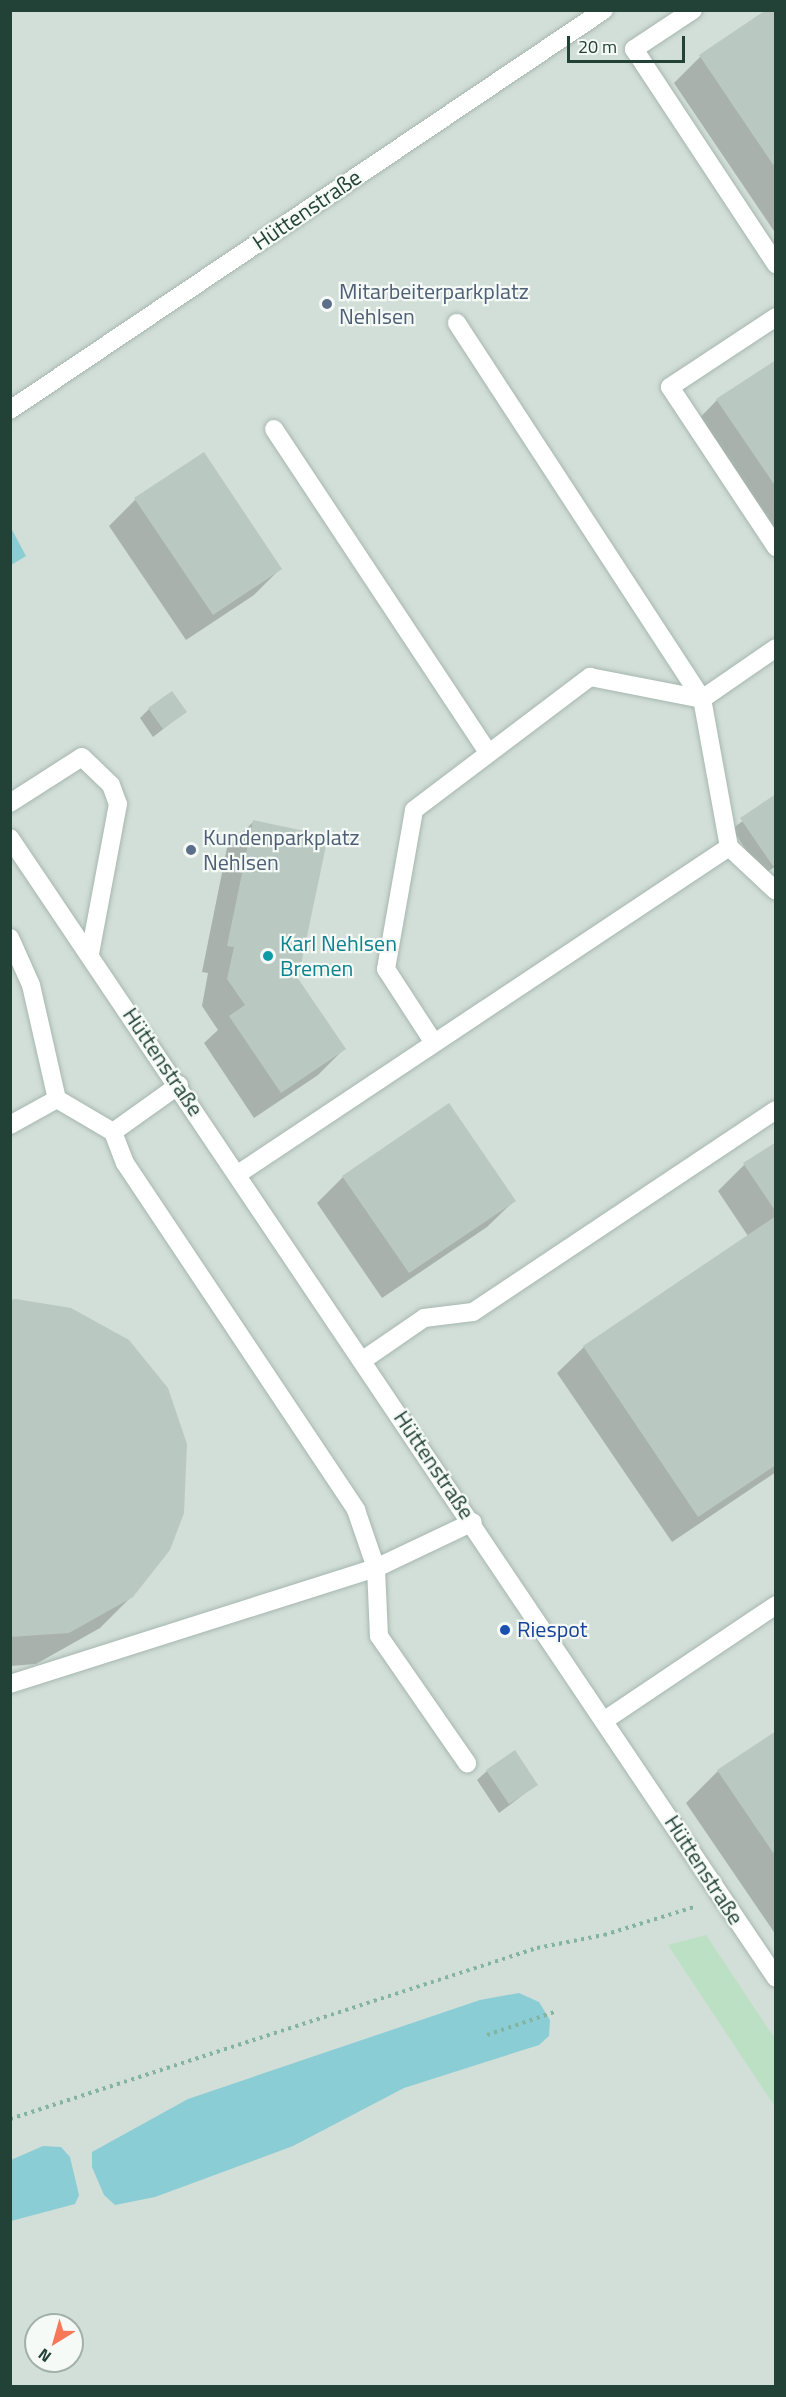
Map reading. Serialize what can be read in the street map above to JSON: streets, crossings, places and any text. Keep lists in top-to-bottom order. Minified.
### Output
{"streets":{"street":["Hüttenstraße"]},"places":["Mitarbeiterparkplatz Nehlsen","Kundenparkplatz Nehlsen","Karl Nehlsen Bremen","Riespot"],"scale_bar":"20 m","north":"bottom left"}
